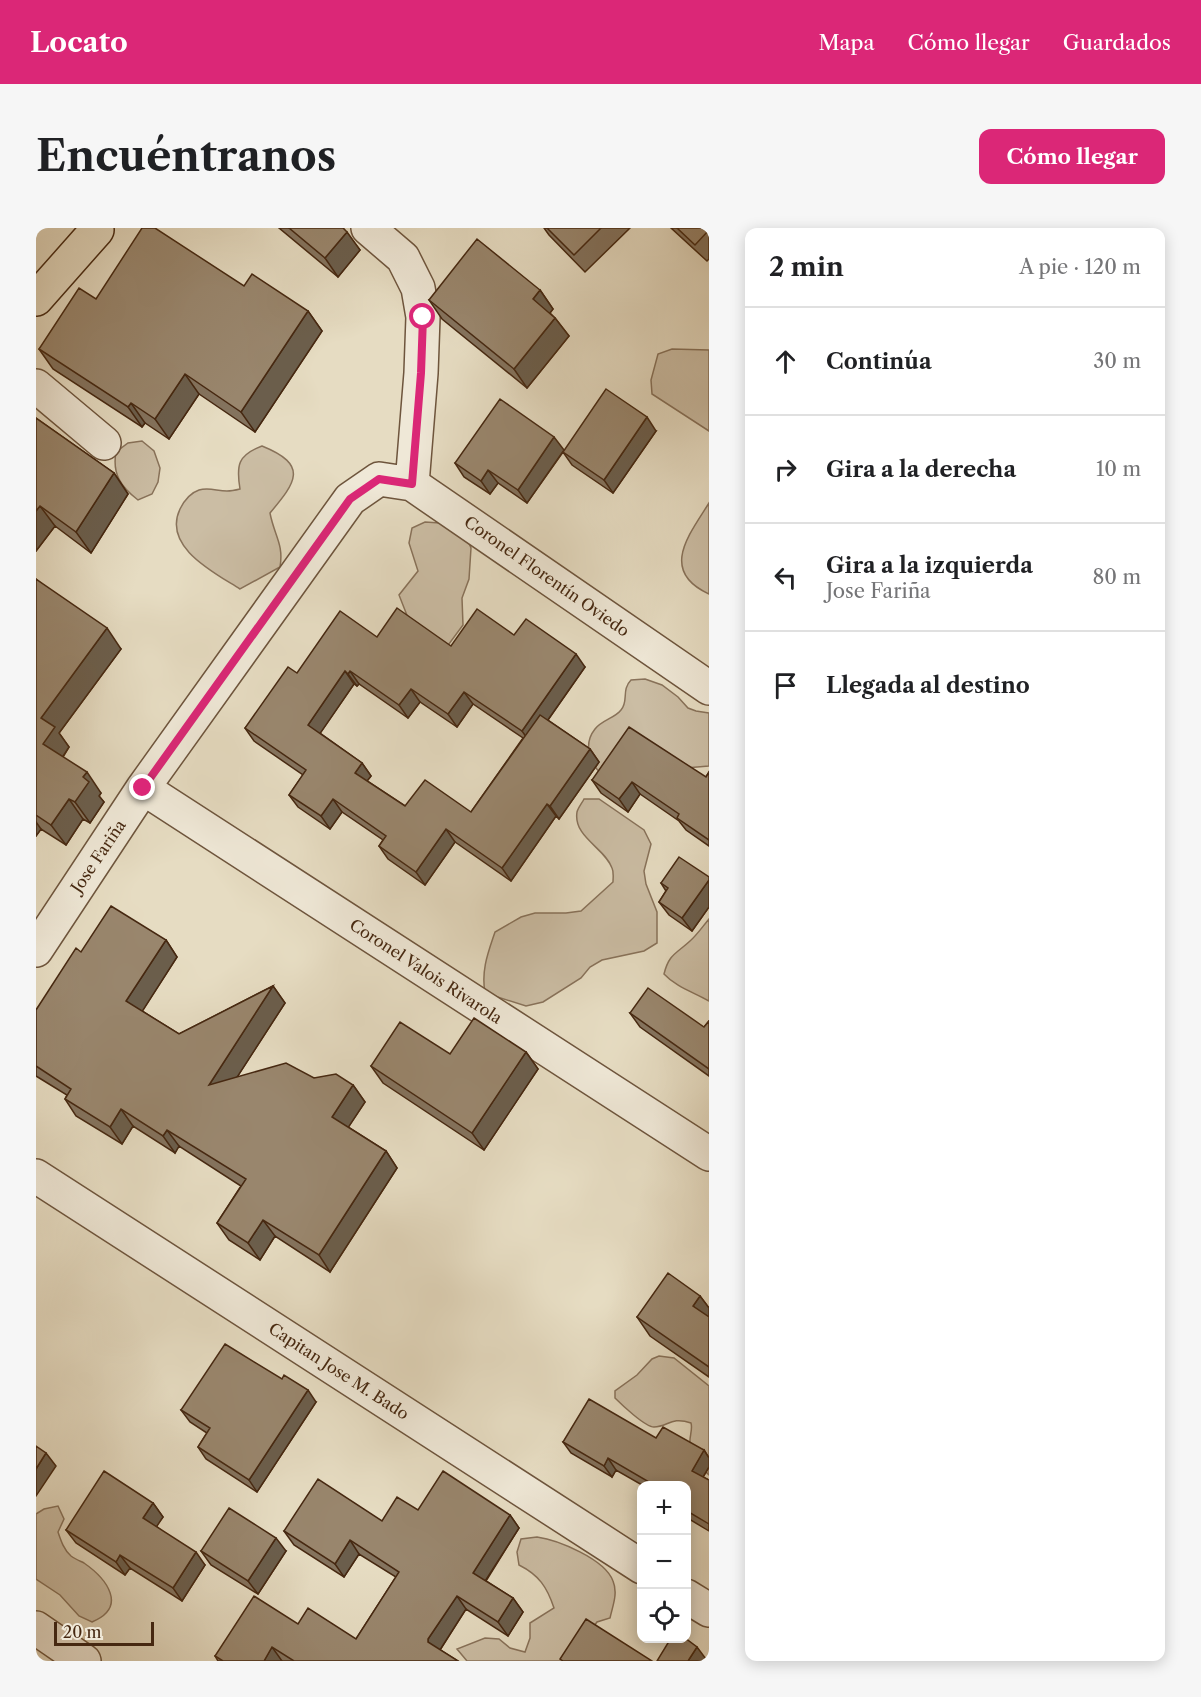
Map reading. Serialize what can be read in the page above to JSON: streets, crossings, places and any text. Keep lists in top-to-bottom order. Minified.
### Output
{"streets":{"street":["Coronel Florentín Oviedo","Jose Fariña","Coronel Valois Rivarola","Capitan Jose M. Bado"]},"crossings":[["Coronel Florentín Oviedo","Jose Fariña"],["Jose Fariña","Coronel Valois Rivarola"]],"scale_bar":"20 m","page":{"header":"Locato","nav":["Mapa","Cómo llegar","Guardados"],"buttons":"Cómo llegar","title":"Encuéntranos","heading":["2 min","A pie · 120 m"],"list":[["Continúa","30 m"],["Gira a la derecha","10 m"],["Gira a la izquierda","Jose Fariña","80 m"],"Llegada al destino"],"map_buttons":["+","−"],"scale":"20 m"}}
